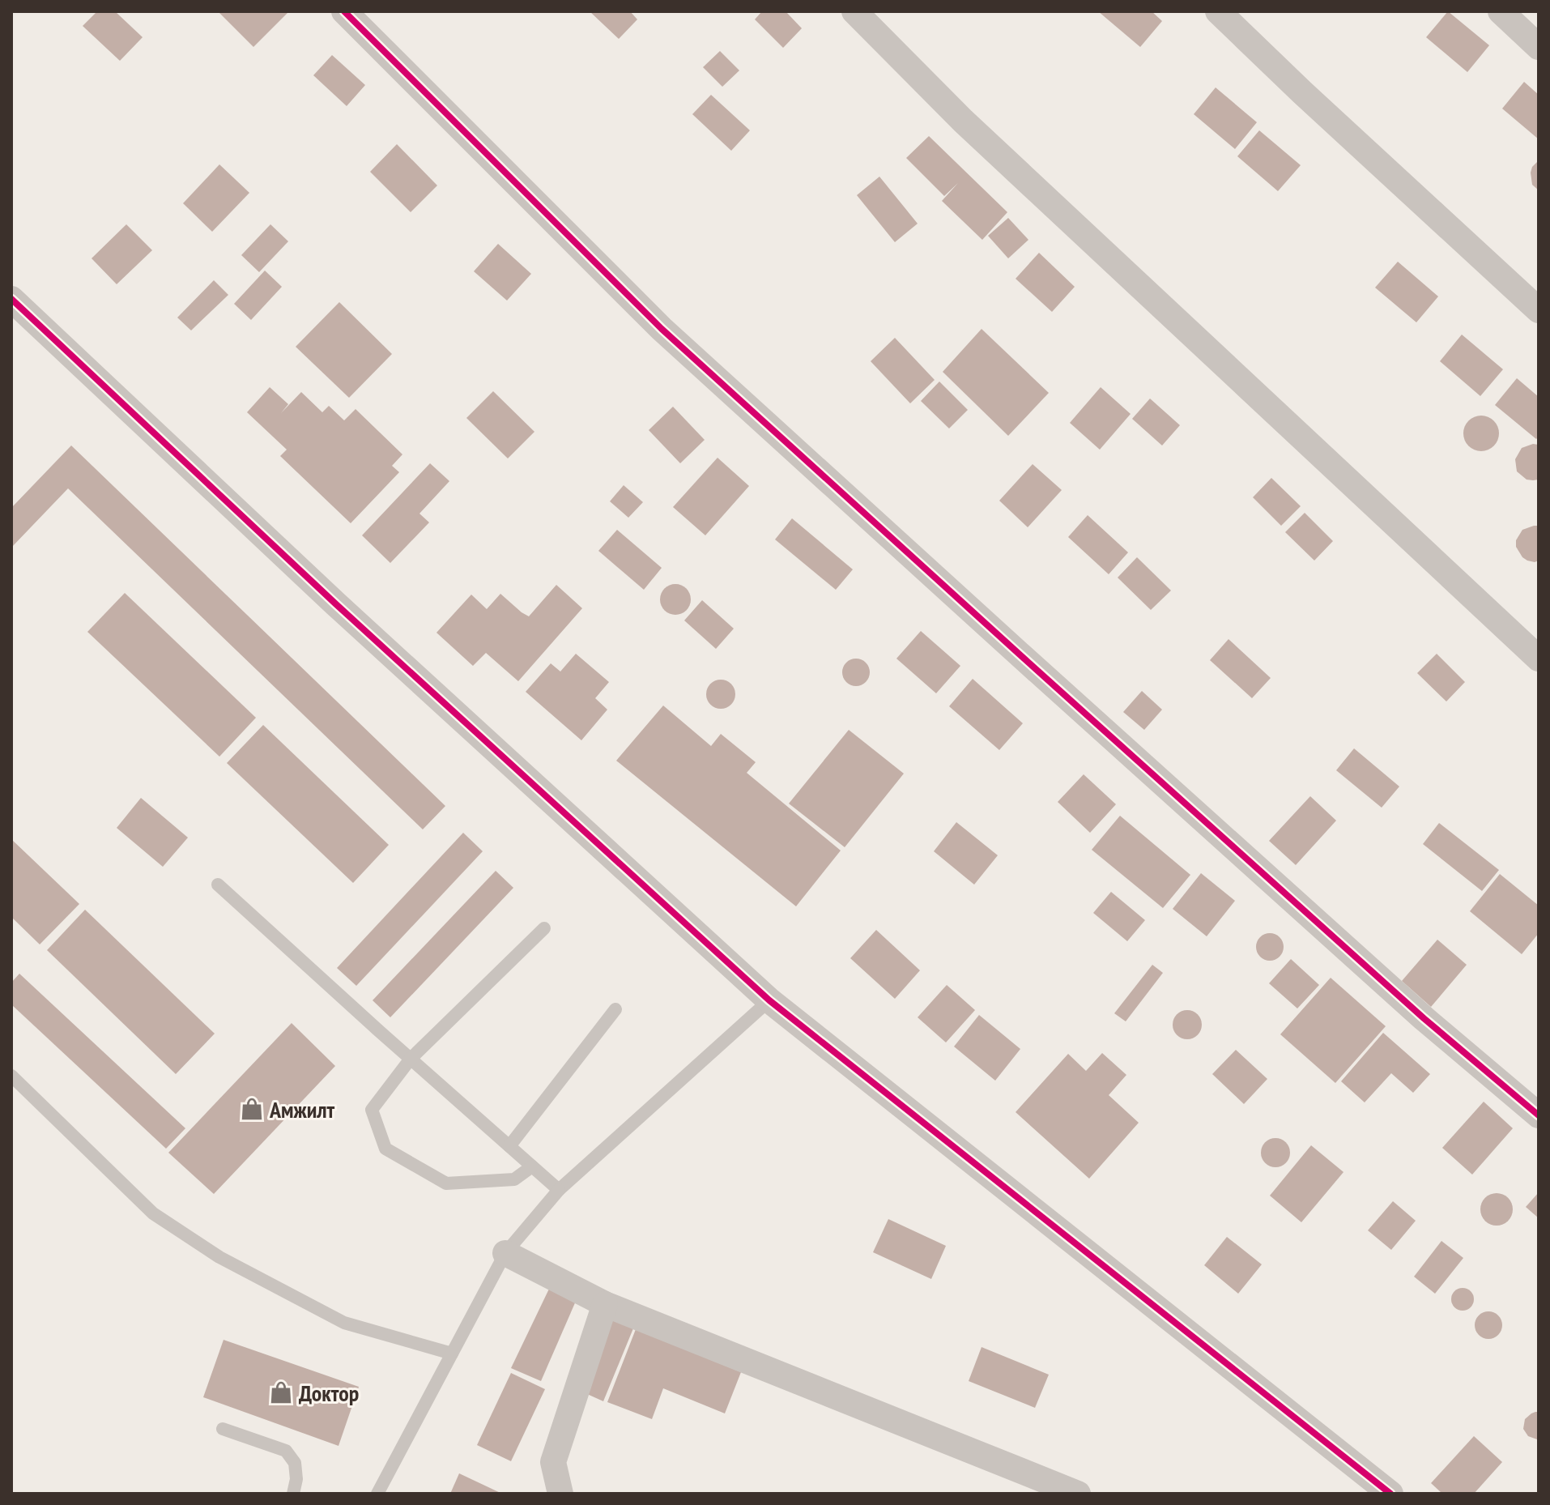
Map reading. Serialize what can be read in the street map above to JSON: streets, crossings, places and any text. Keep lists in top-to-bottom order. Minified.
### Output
{"places":{"shop":["Амжилт","Доктор"]}}
